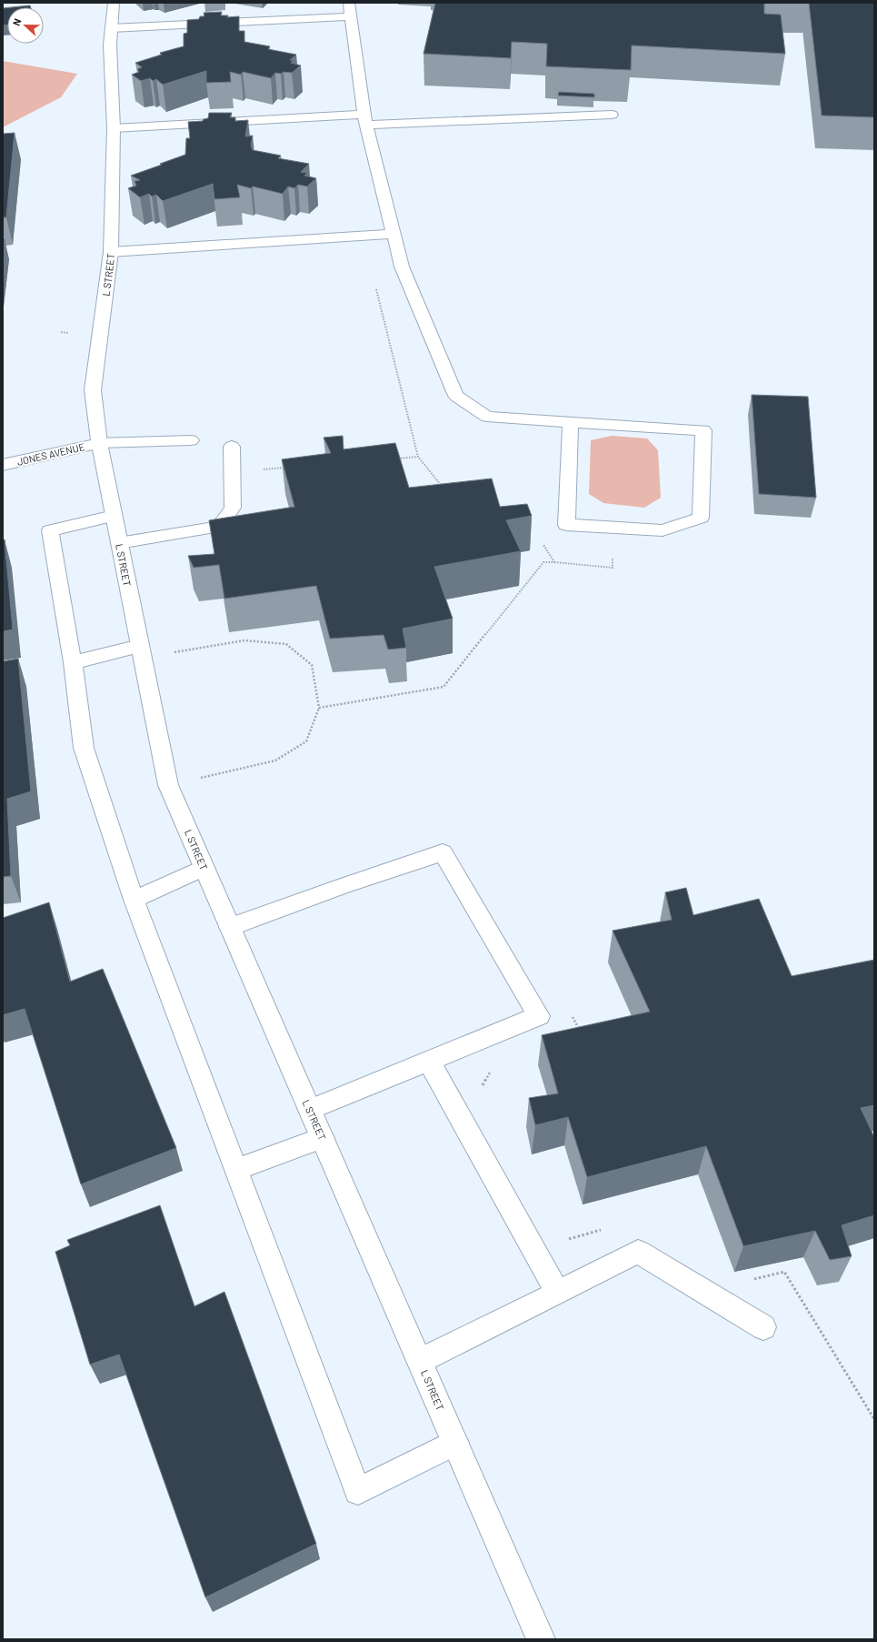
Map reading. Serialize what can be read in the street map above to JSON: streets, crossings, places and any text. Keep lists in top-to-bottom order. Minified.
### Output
{"streets":{"street":["L STREET","JONES AVENUE"]},"crossings":[["L STREET","JONES AVENUE"]],"north":"left"}
